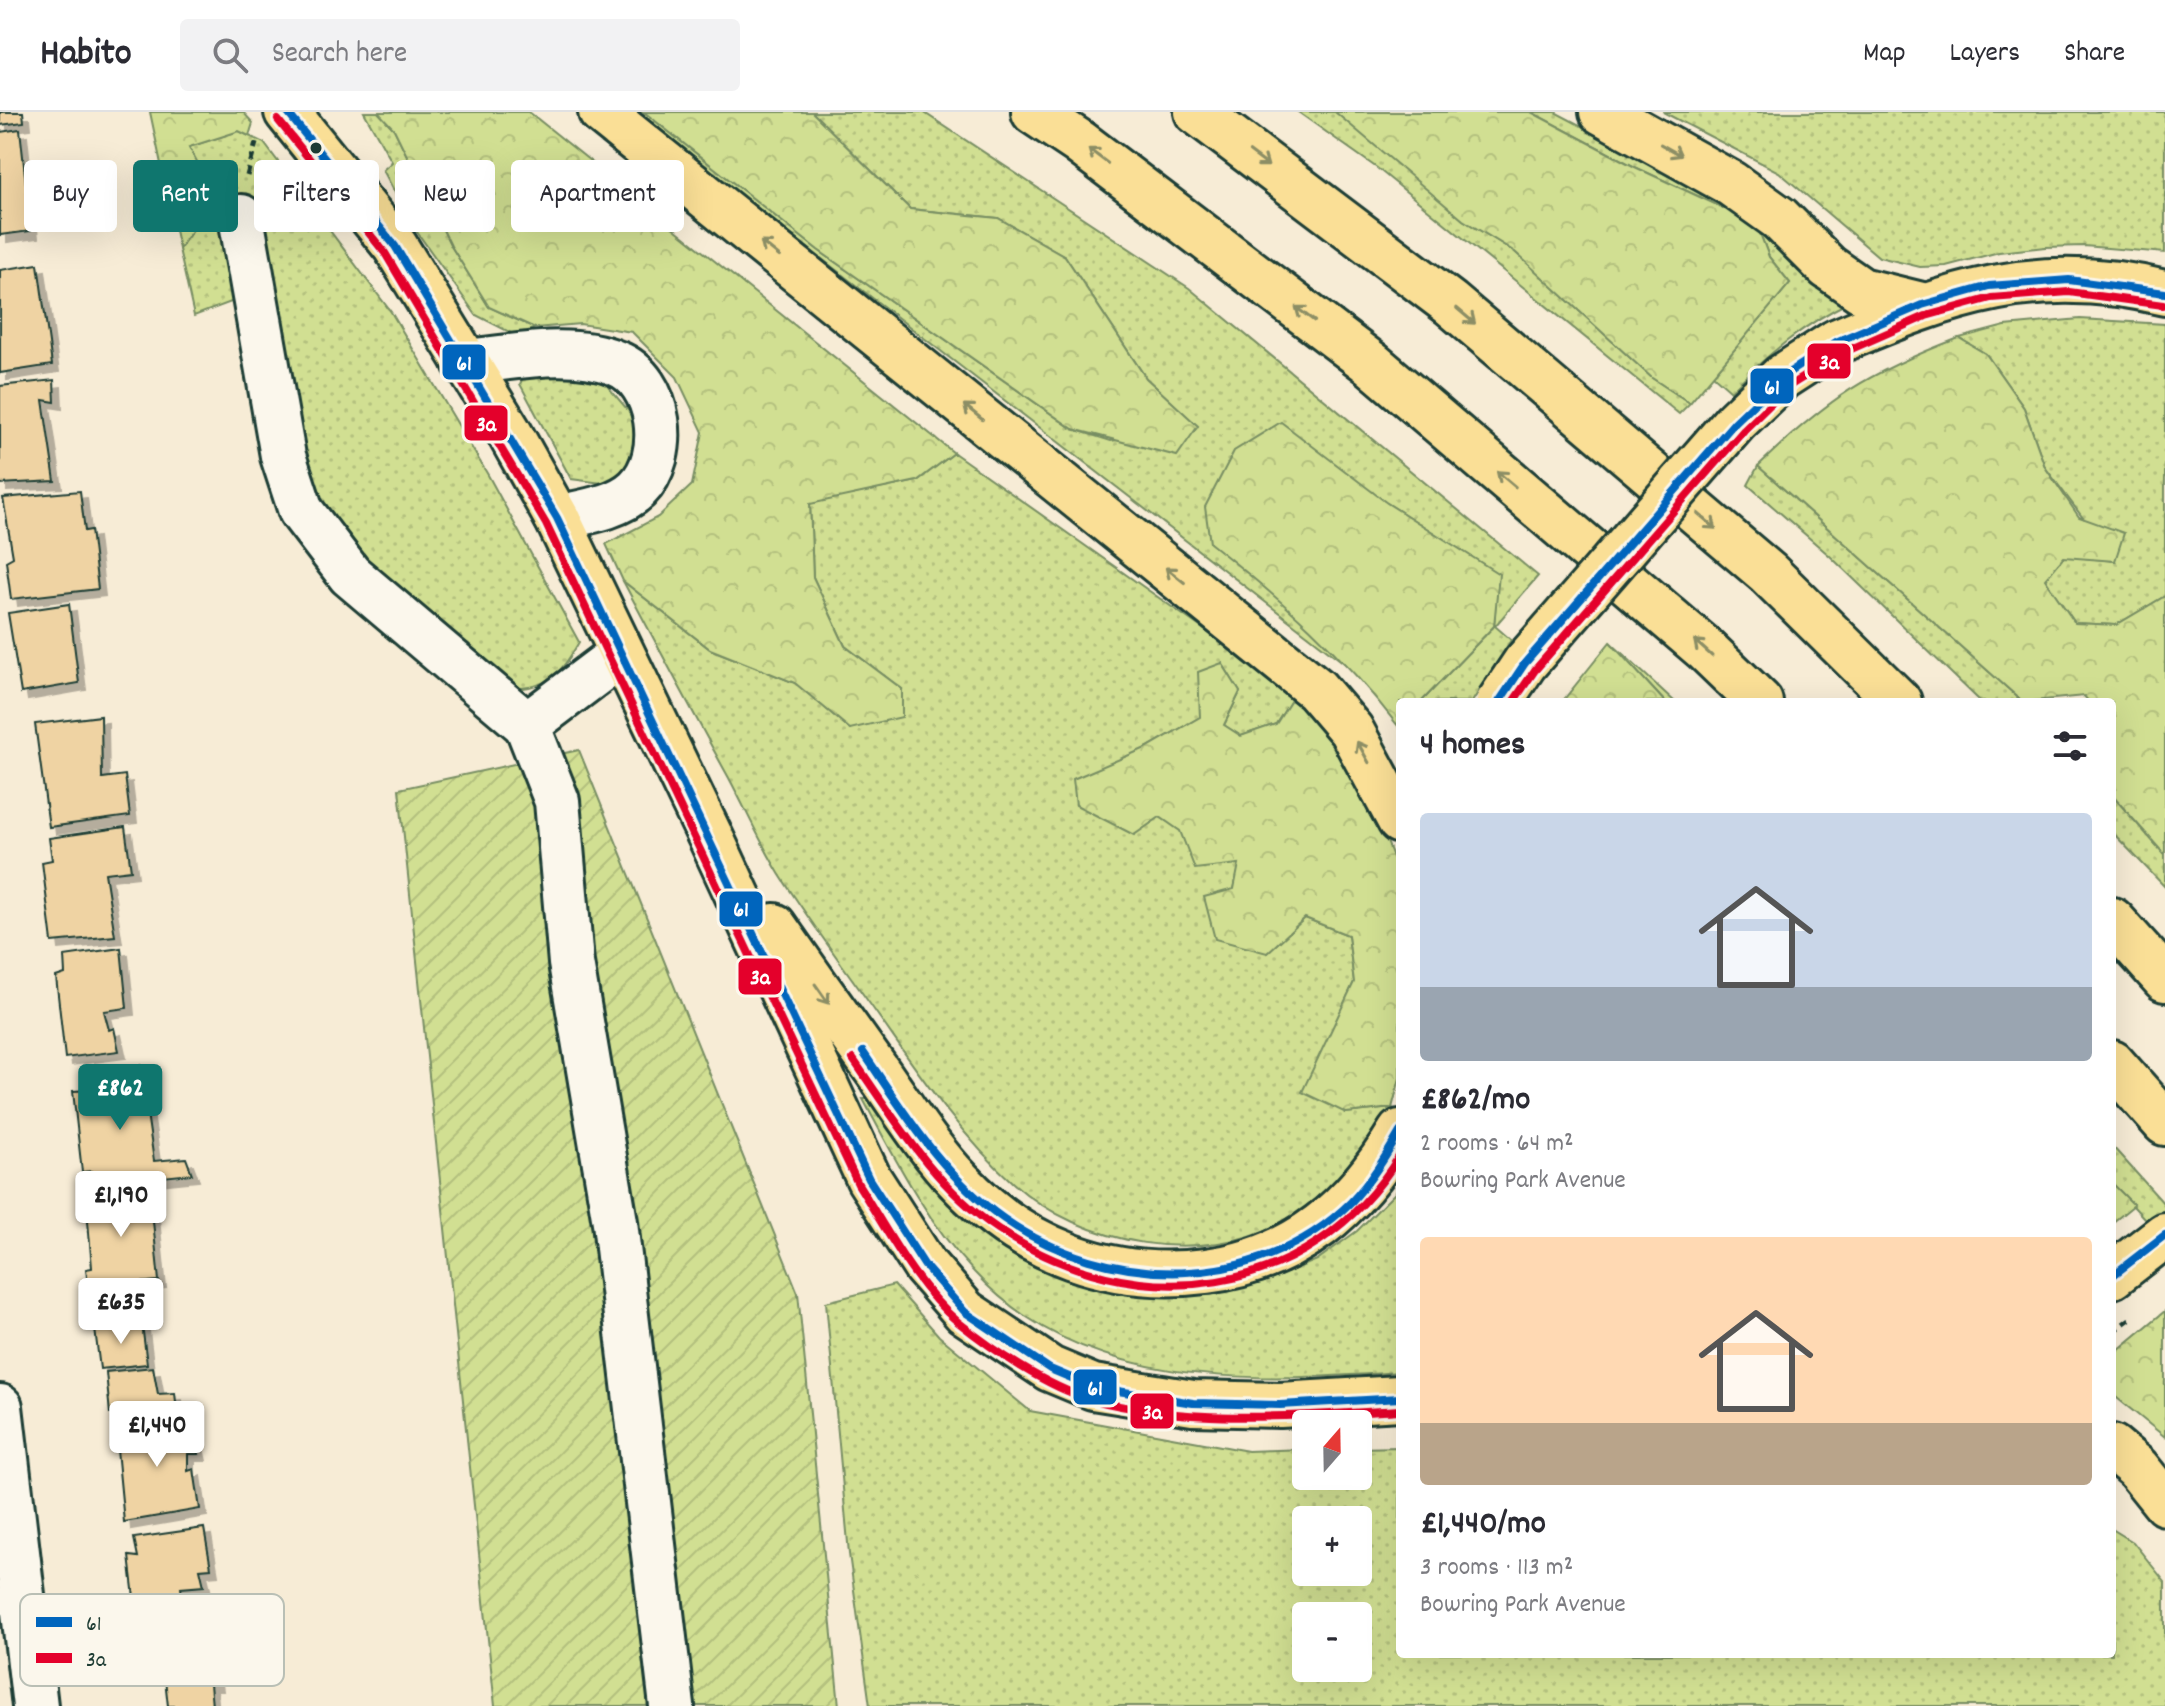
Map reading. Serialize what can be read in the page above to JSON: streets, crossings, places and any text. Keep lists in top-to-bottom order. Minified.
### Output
{"lines":["transit line 61","transit line 3a"],"legend":["61","3a"],"north":"top","page":{"header":"Habito","search":"Search here","nav":["Map","Layers","Share"],"chip":["Buy","Rent","Filters","New","Apartment"],"heading":"4 homes","list":[{"name":"£862/mo","note":"2 rooms · 64 m² · Bowring Park Avenue"},{"name":"£1,440/mo","note":"3 rooms · 113 m² · Bowring Park Avenue"}],"price":["£862","£1,190","£635","£1,440"],"map_buttons":["+","−"]}}
